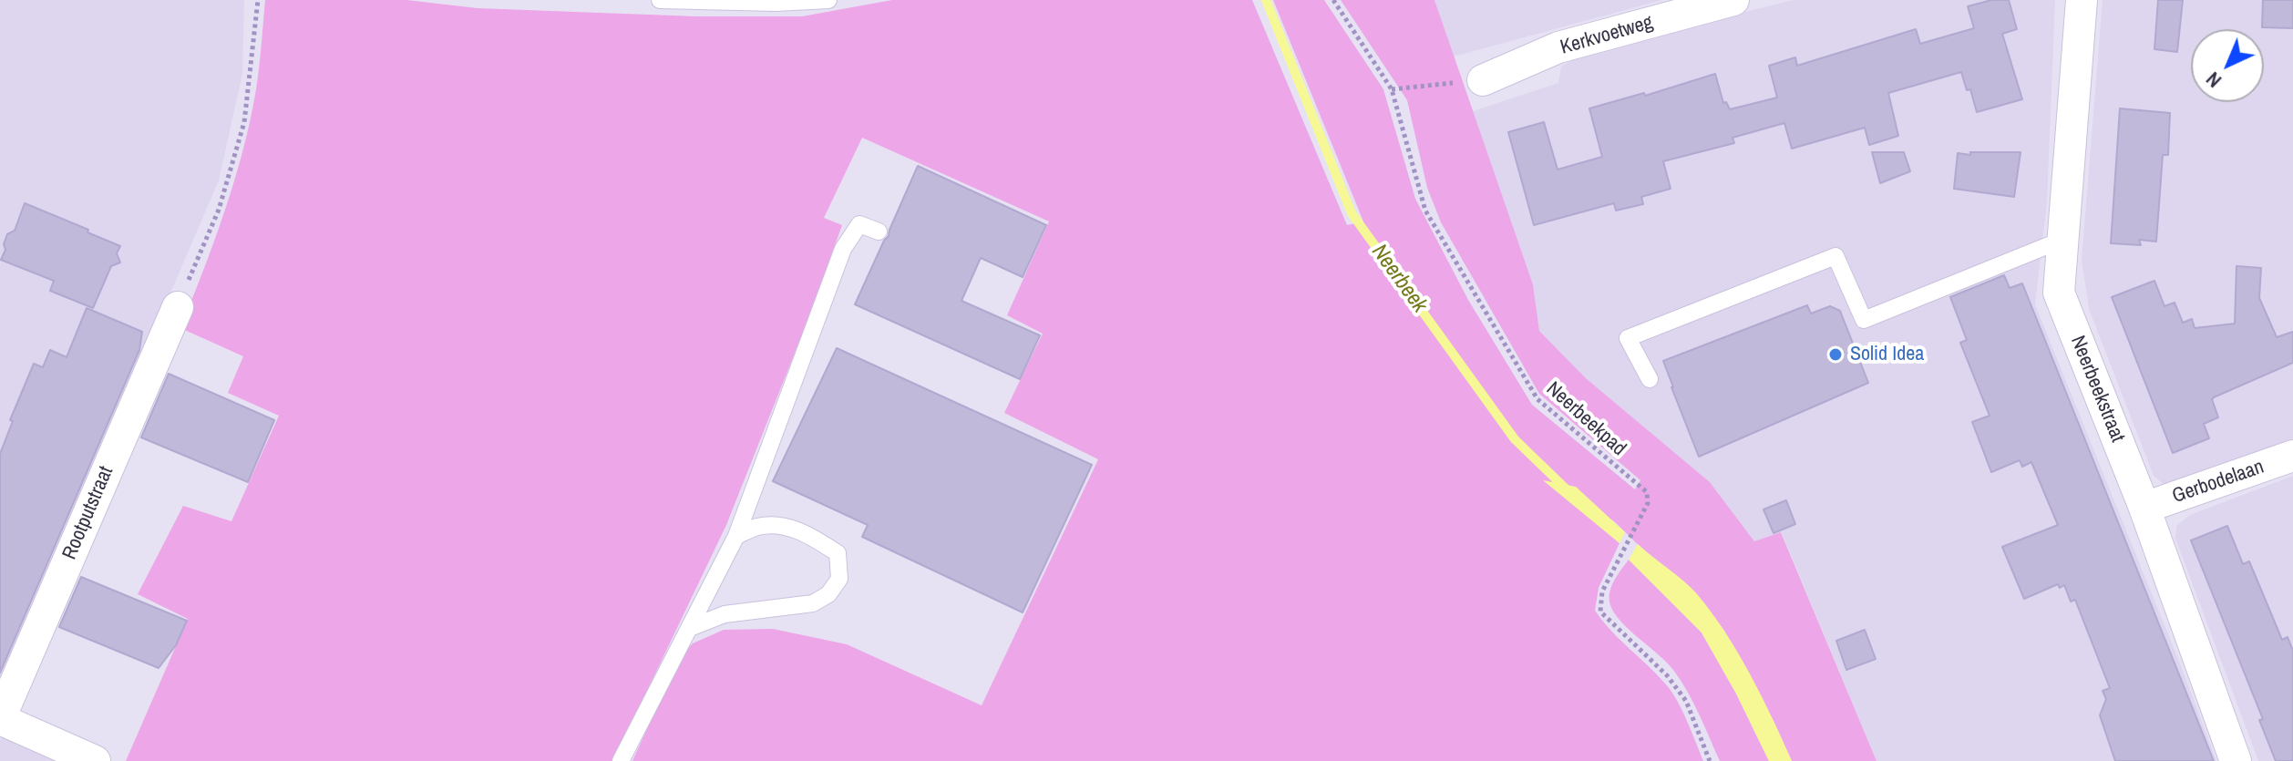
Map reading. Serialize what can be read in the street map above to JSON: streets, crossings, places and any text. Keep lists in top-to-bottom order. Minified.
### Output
{"streets":{"street":["Kerkvoetweg","Neerbeekstraat","Gerbodelaan","Rootputstraat"],"path":["Neerbeekpad"]},"crossings":[["Neerbeekstraat","Gerbodelaan"]],"water":["Neerbeek"],"places":["Solid Idea"],"north":"bottom left"}
